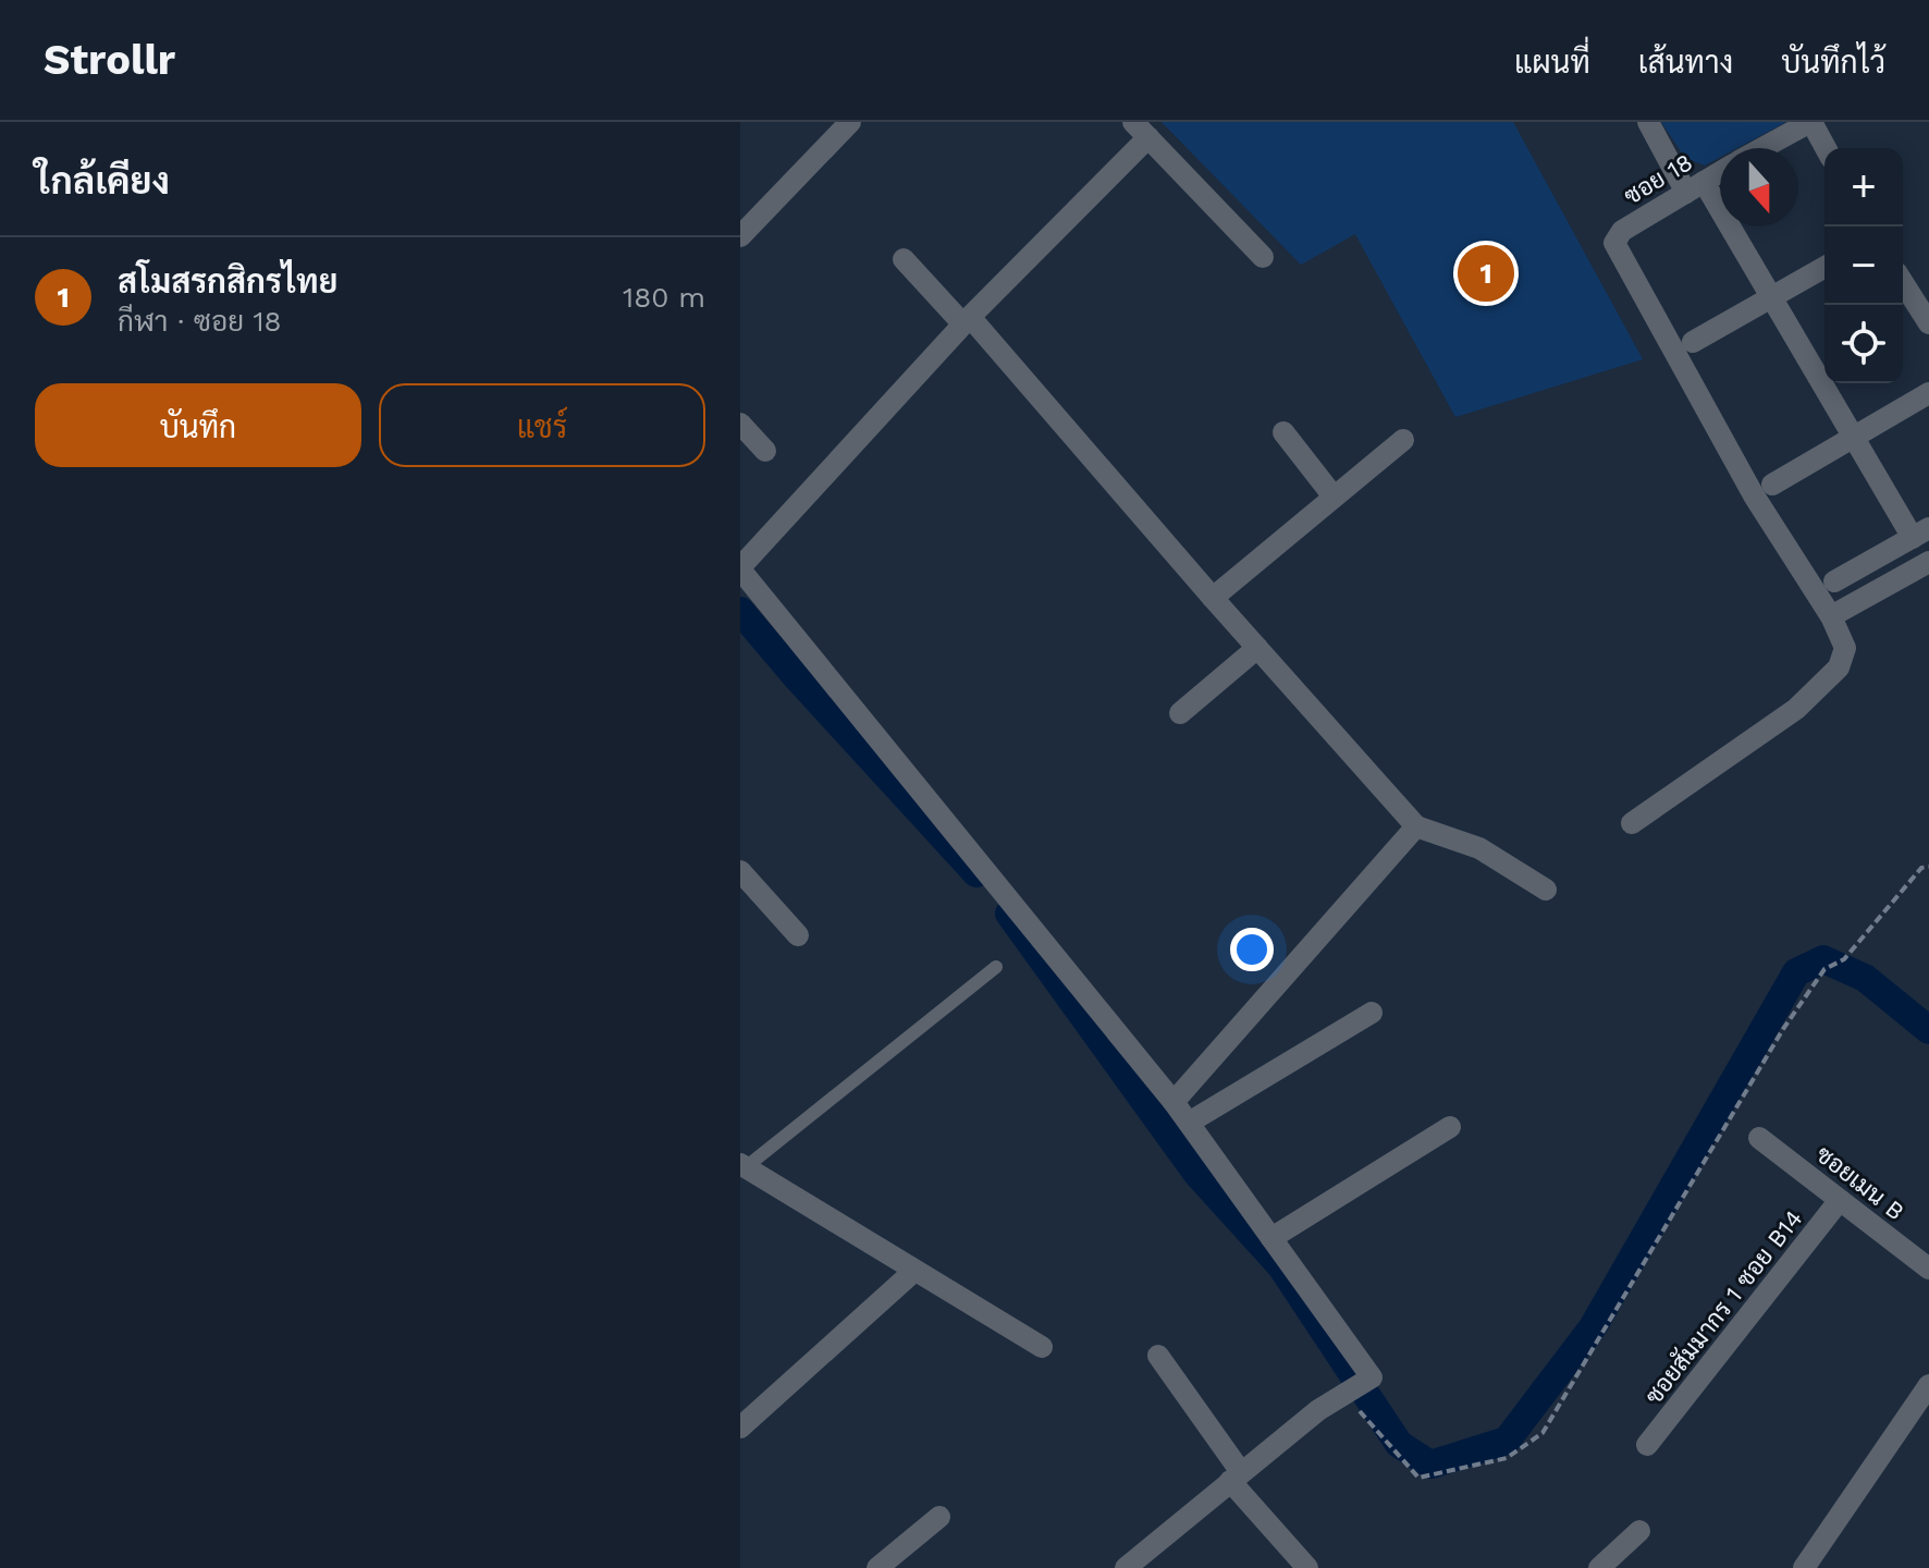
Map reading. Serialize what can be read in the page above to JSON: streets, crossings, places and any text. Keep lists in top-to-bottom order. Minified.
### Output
{"streets":{"street":["ซอย 18","ซอยเมน B","ซอยสัมมากร 1 ซอย B14"]},"crossings":[["ซอยเมน B","ซอยสัมมากร 1 ซอย B14"]],"north":"bottom","page":{"header":"Strollr","nav":["แผนที่","เส้นทาง","บันทึกไว้"],"heading":"ใกล้เคียง","map_buttons":["+","−"],"list":[{"mark":"1","name":"สโมสรกสิกรไทย","note":"กีฬา · ซอย 18","value":"180 m"}],"pins":"1","buttons":["บันทึก","แชร์"]}}
